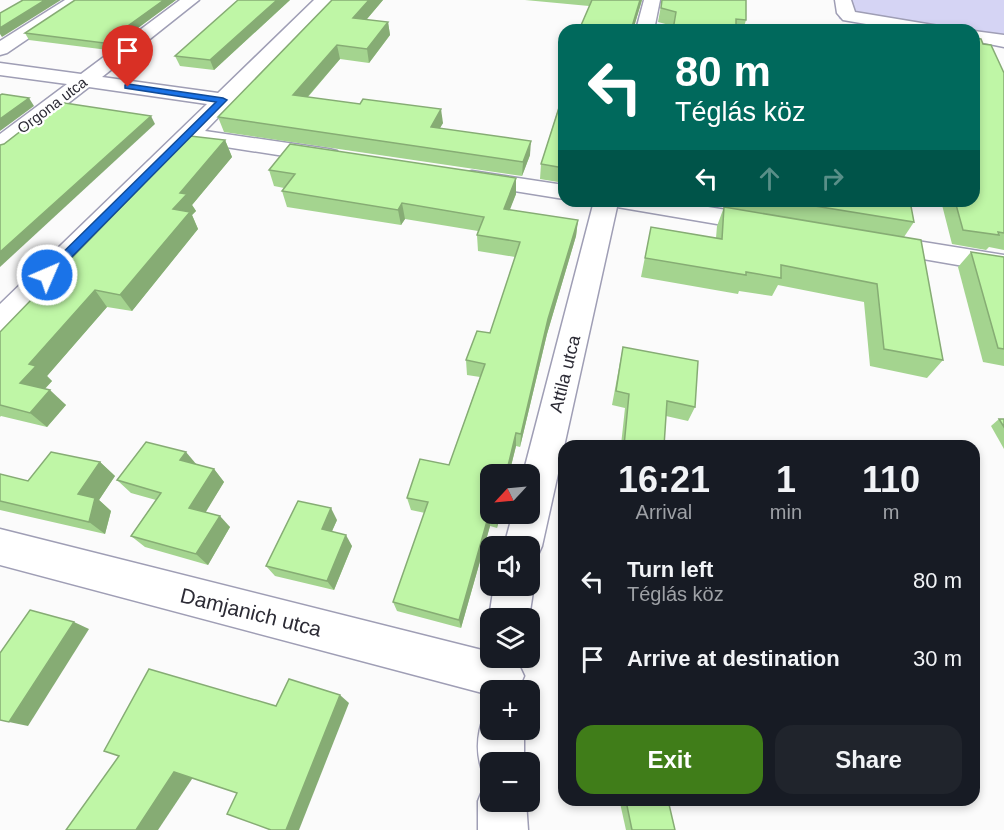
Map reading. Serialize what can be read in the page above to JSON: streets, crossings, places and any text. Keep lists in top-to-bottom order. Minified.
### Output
{"streets":{"street":["Orgona utca","Attila utca","Damjanich utca"]},"north":"bottom left","page":{"turn":["80 m","Téglás köz"],"eta":["16:21","Arrival","1","min","110","m"],"map_buttons":["+","−"],"list":[{"name":"Turn left","note":"Téglás köz","value":"80 m"},{"name":"Arrive at destination","value":"30 m"}],"buttons":["Exit","Share"]}}
